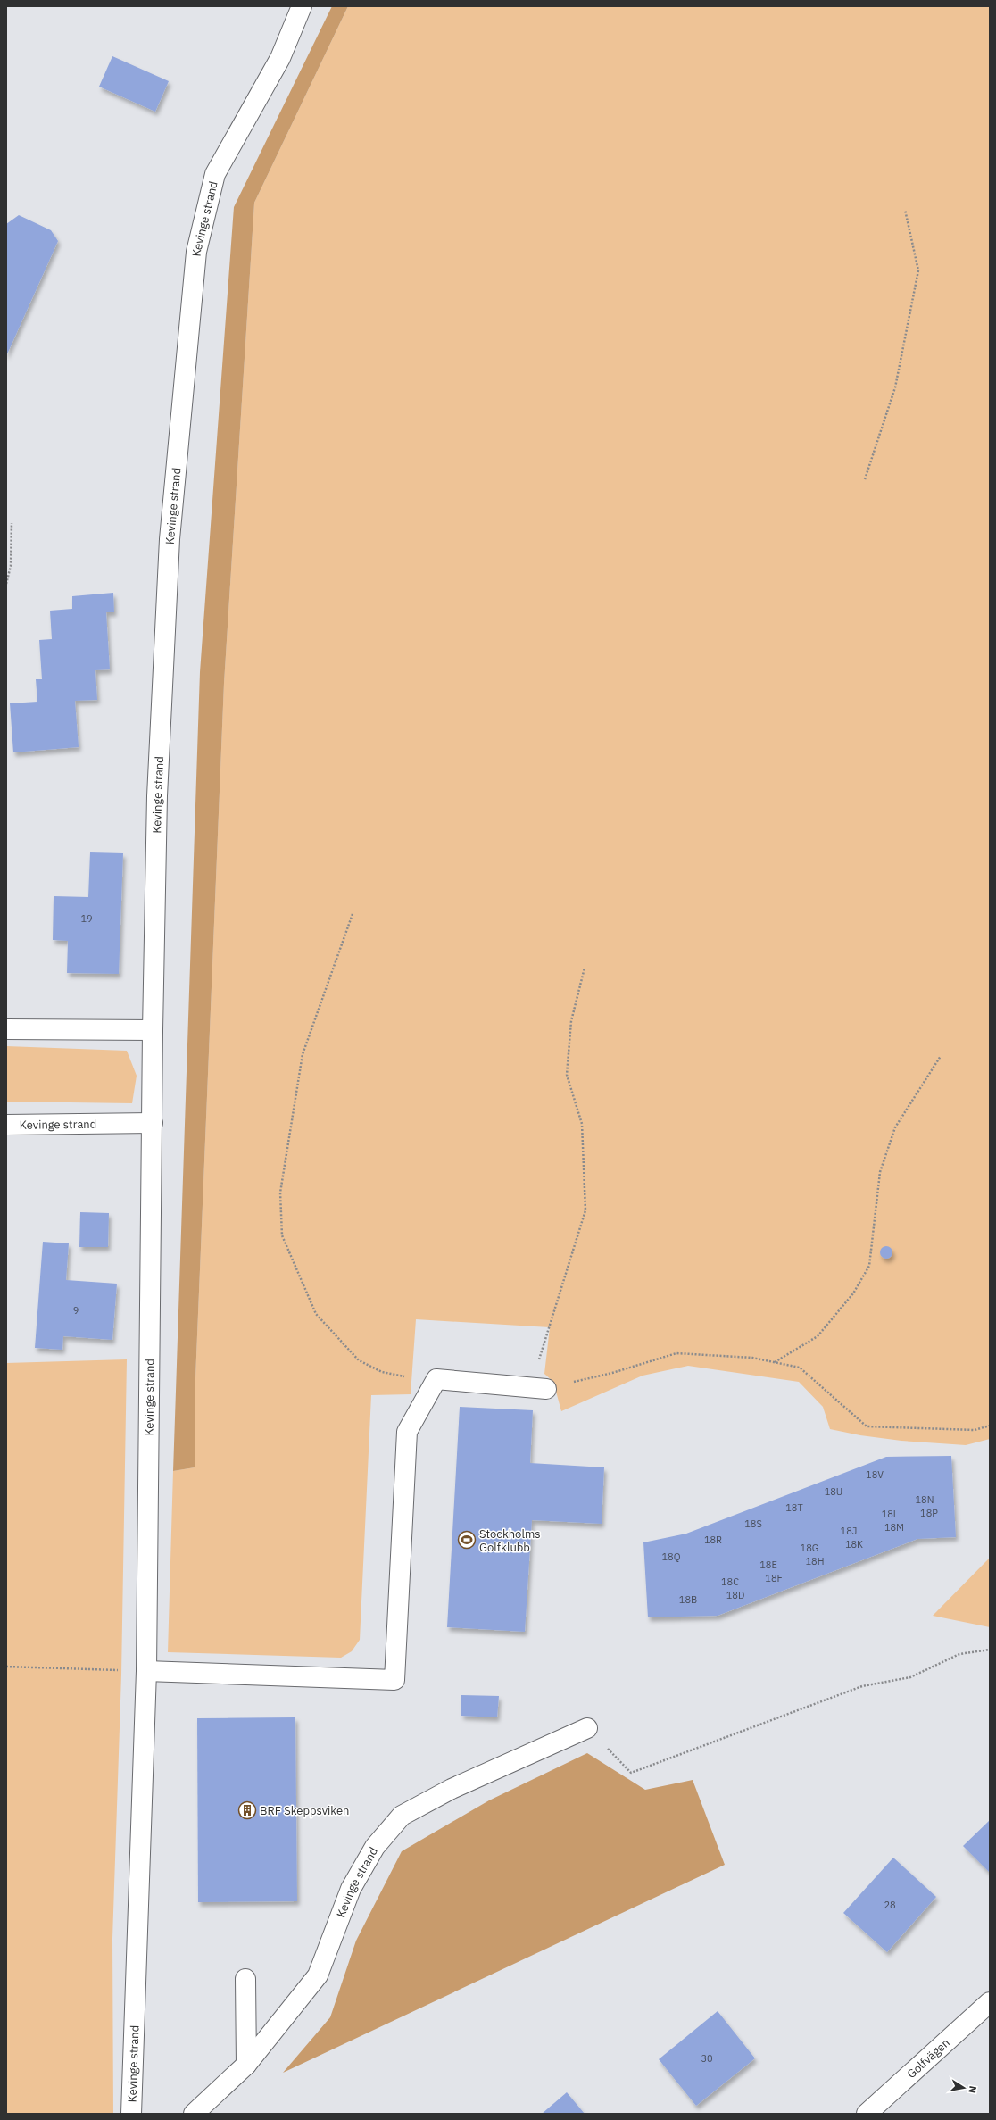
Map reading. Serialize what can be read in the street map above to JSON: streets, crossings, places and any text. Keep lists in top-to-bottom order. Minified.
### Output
{"streets":{"street":["Kevinge strand","Golfvägen"]},"places":{"sports":["Stockholms Golfklubb"],"building":["BRF Skeppsviken"]},"house_numbers":["19","9","18V","18U","18N","18T","18P","18L","18S","18M","18J","18R","18K","18G","18Q","18H","18E","18F","18C","18D","18B","28","30"],"north":"right"}
